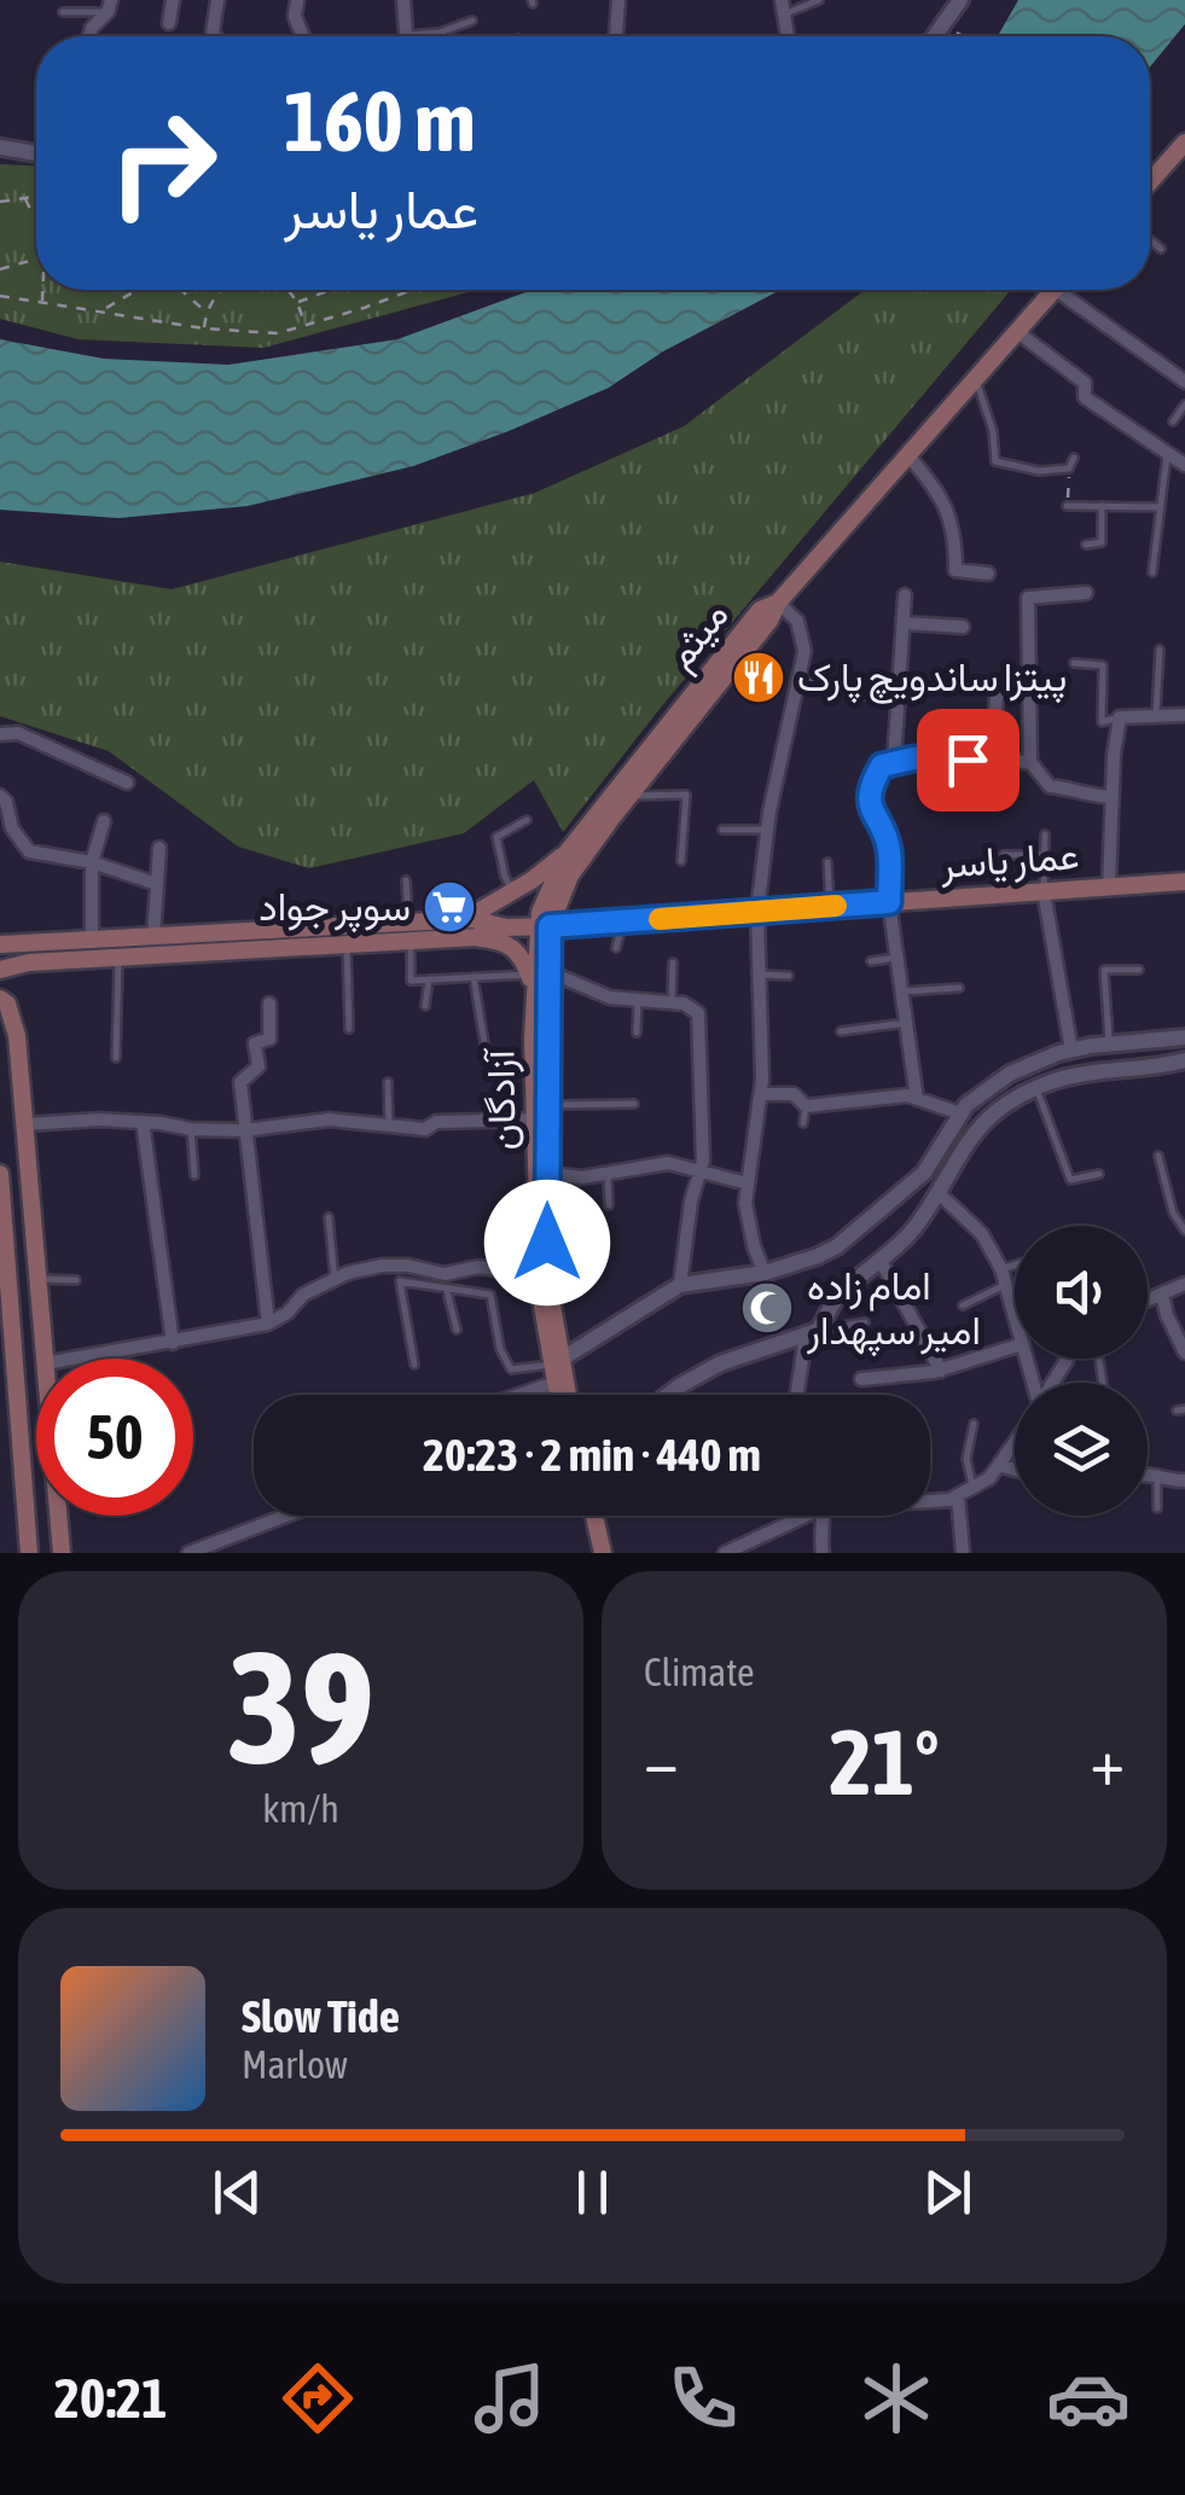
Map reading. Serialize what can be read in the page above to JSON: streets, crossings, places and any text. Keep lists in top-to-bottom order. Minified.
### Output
{"streets":{"main road":["میثم","عمار یاسر","آزادگان"]},"crossings":[["میثم","عمار یاسر"],["میثم","آزادگان"],["عمار یاسر","آزادگان"]],"places":{"restaurant":["پیتزا ساندویچ پارک"],"supermarket":["سوپر جواد"],"mosque":["امام زاده امیر سپهدار"]},"page":{"turn":["160 m","عمار یاسر"],"limit":"50","trip":"20:23 · 2 min · 440 m","tile":[["39","km/h"],"Climate"],"heat":["−","21°","+"],"song":["Slow Tide","Marlow"],"tabs":"20:21"}}
